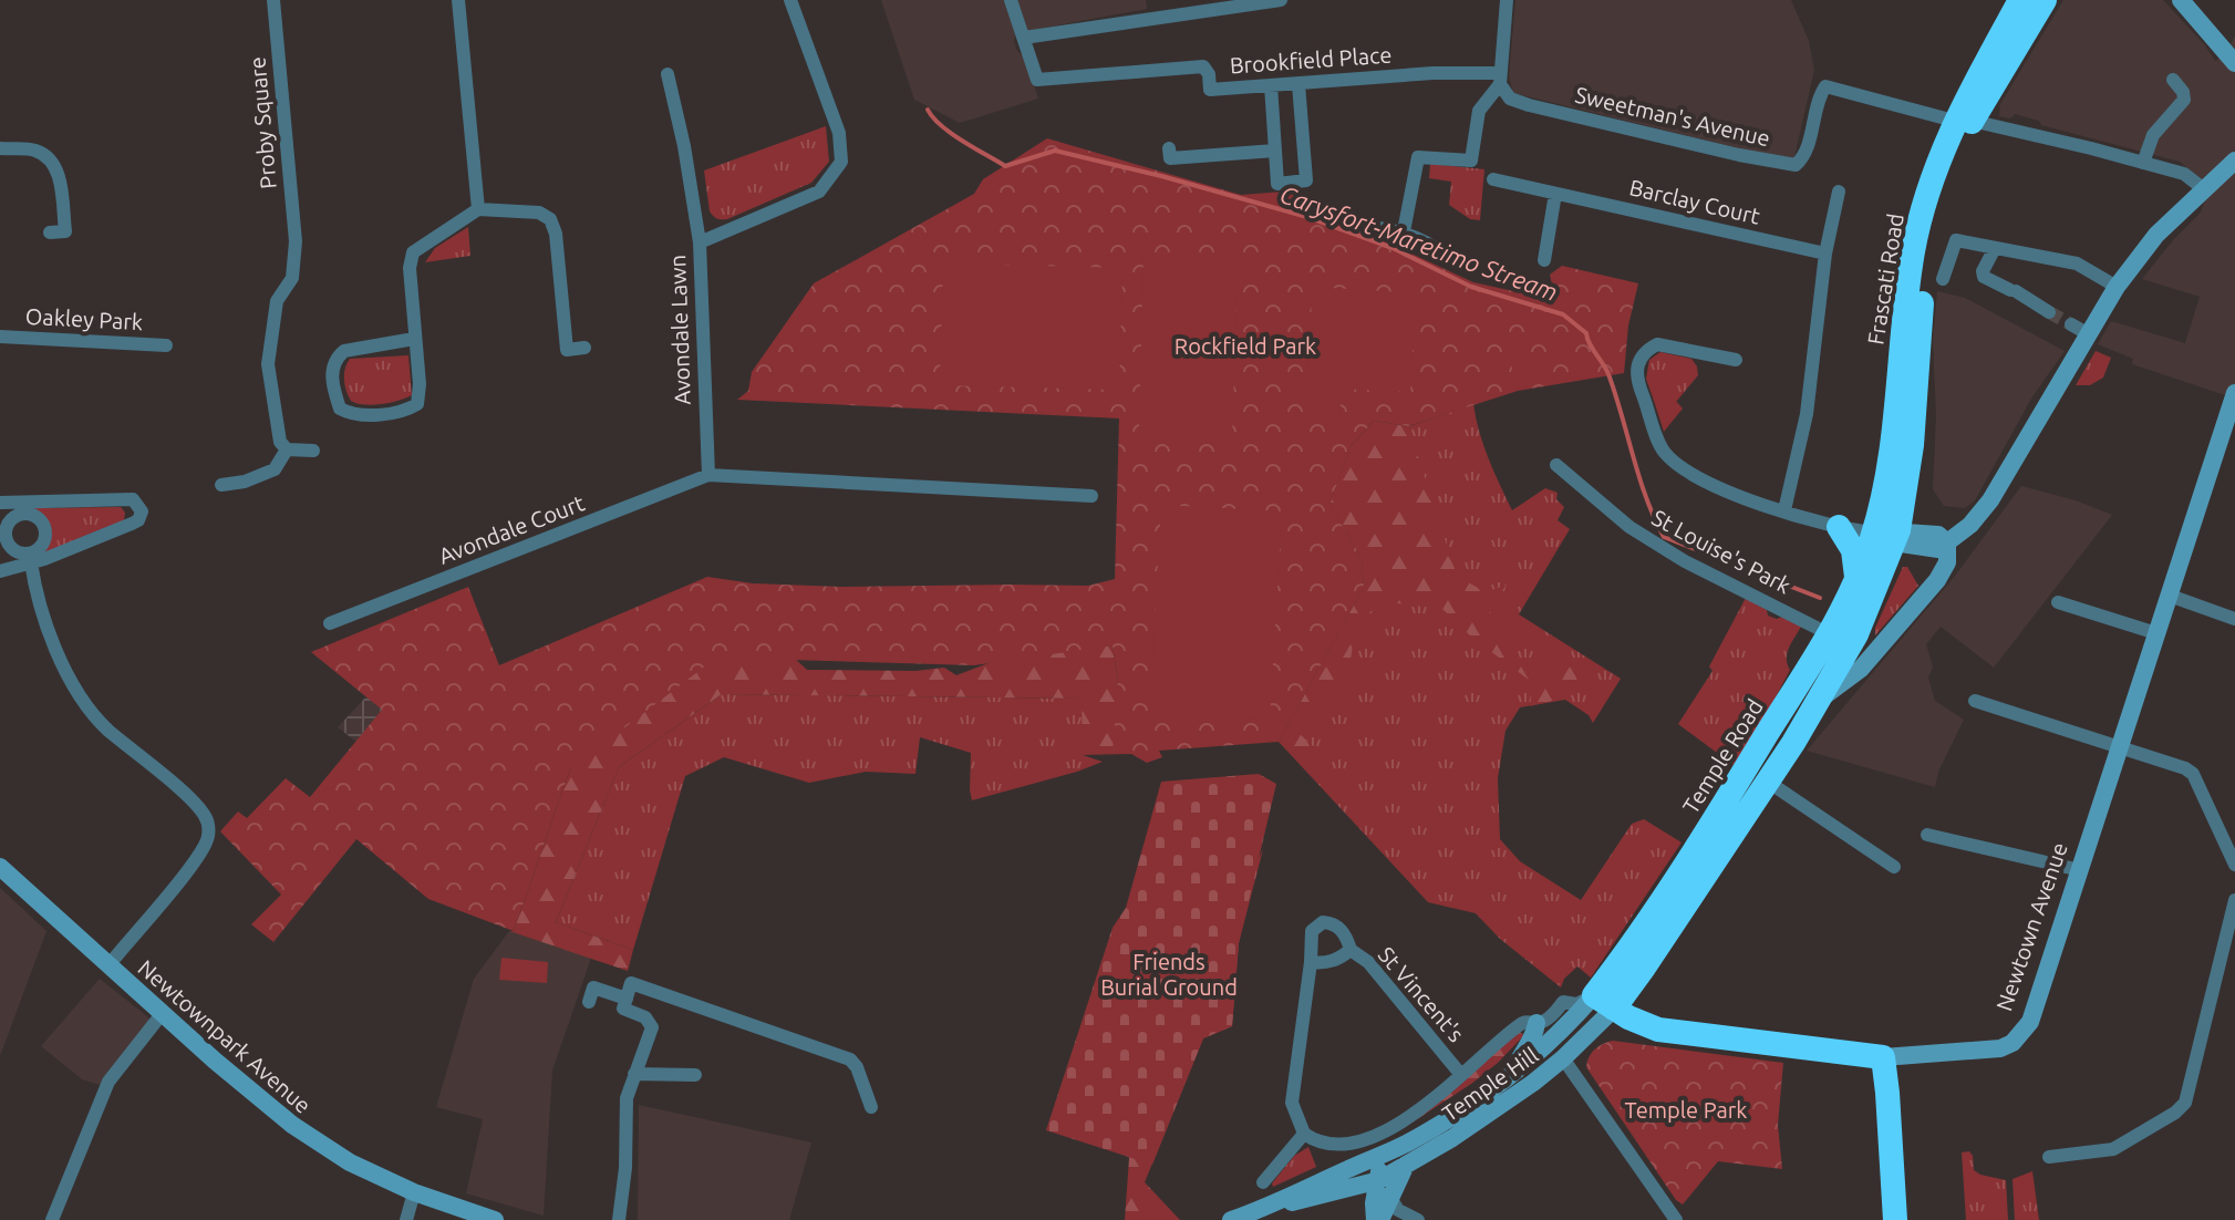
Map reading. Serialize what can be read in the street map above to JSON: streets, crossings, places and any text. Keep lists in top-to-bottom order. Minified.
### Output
{"streets":{"highway":["Frascati Road","Temple Road","Newtown Avenue"],"street":["Brookfield Place","Sweetman's Avenue","Proby Square","Barclay Court","Oakley Park","Avondale Lawn","Avondale Court","St Louise's Park","St Vincent's","Newtownpark Avenue","Temple Hill"]},"crossings":[["Brookfield Place","Sweetman's Avenue"],["Sweetman's Avenue","Frascati Road"],["Frascati Road","Temple Road"],["Avondale Lawn","Avondale Court"],["St Louise's Park","Temple Road"],["Temple Road","Newtown Avenue"],["Temple Road","St Vincent's"],["Temple Road","Temple Hill"],["Newtown Avenue","St Vincent's"],["Newtown Avenue","Temple Hill"],["St Vincent's","Temple Hill"]],"water":["Carysfort-Maretimo Stream"],"parks":["Rockfield Park","Friends Burial Ground","Temple Park"]}
